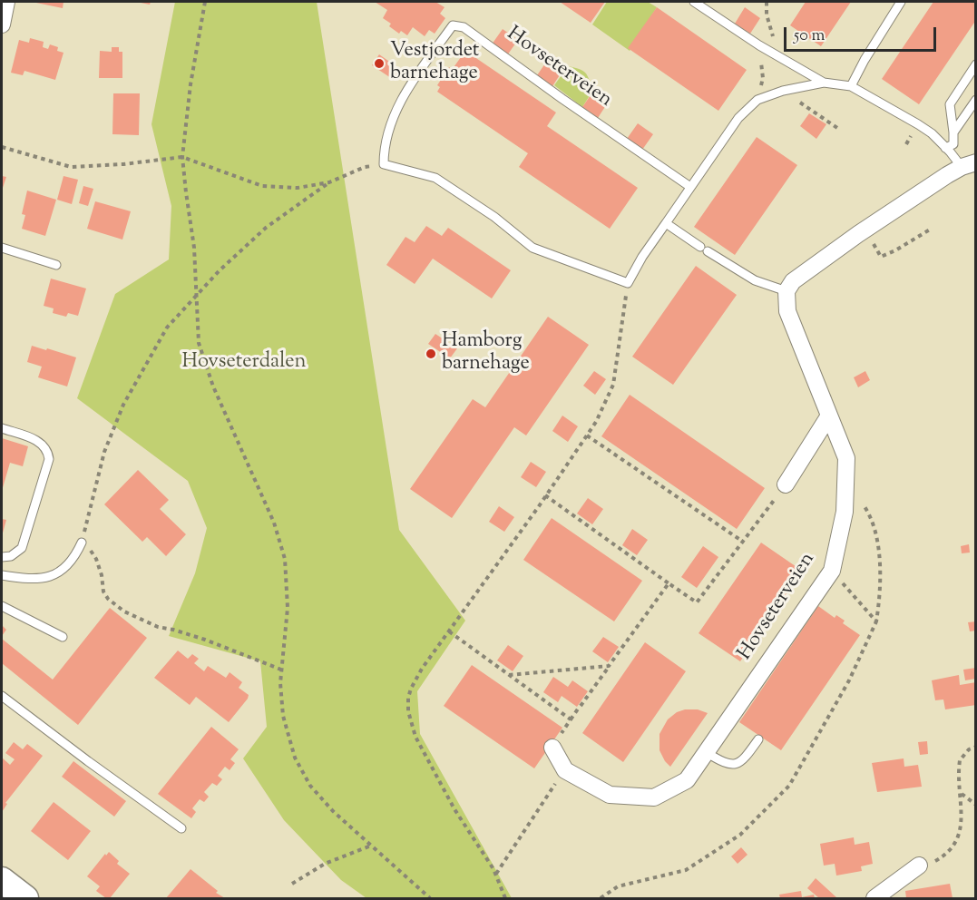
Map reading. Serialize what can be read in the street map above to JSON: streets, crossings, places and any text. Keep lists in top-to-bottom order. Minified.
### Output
{"streets":{"street":["Hovseterveien"]},"parks":["Hovseterdalen"],"places":["Vestjordet barnehage","Hamborg barnehage"],"scale_bar":"50 m"}
